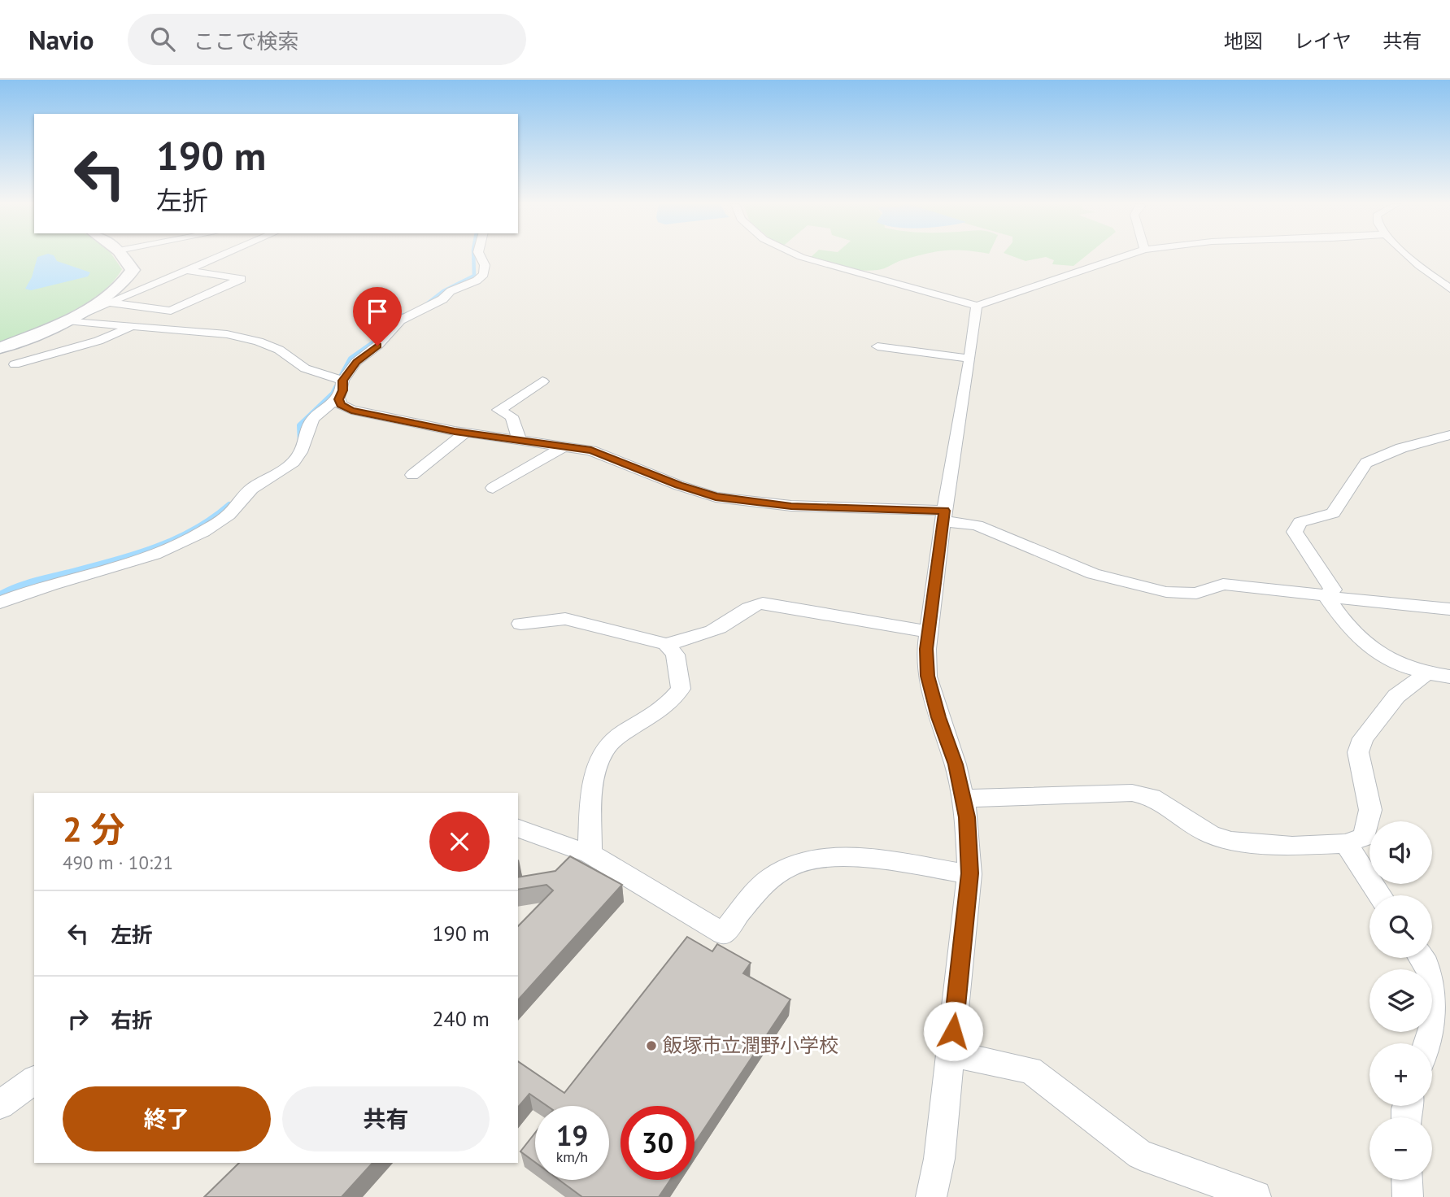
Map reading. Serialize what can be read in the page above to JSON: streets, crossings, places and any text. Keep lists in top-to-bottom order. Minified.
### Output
{"places":["飯塚市立潤野小学校"],"page":{"header":"Navio","search":"ここで検索","nav":["地図","レイヤ","共有"],"turn":["190 m","左折"],"heading":["2 分","490 m · 10:21"],"map_buttons":["+","−"],"list":[{"name":"左折","value":"190 m"},{"name":"右折","value":"240 m"}],"buttons":["終了","共有"],"speed":"19 km/h","limit":"30"}}
